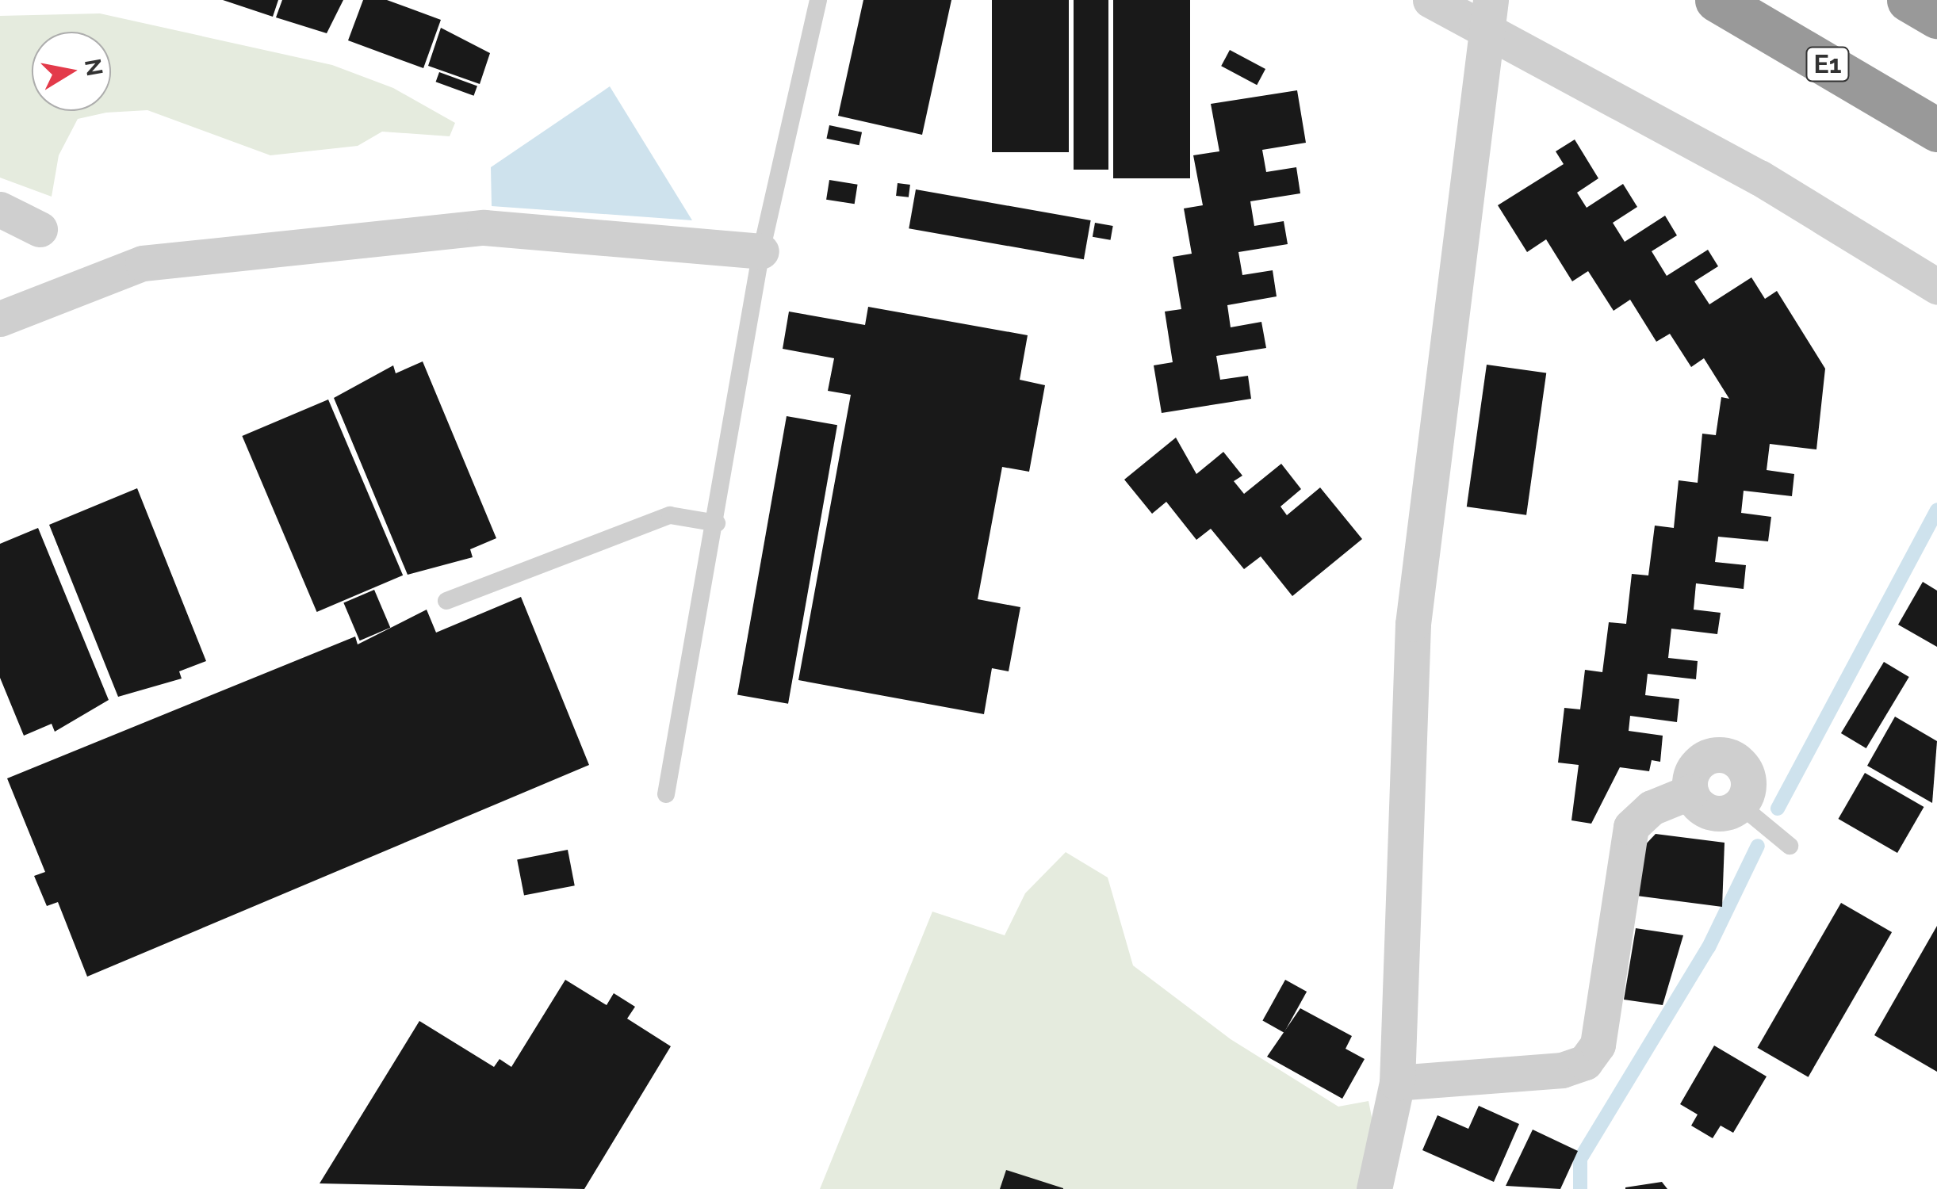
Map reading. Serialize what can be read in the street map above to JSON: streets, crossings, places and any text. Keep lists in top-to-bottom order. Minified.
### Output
{"streets":{"highway":["E1"]},"north":"right"}
